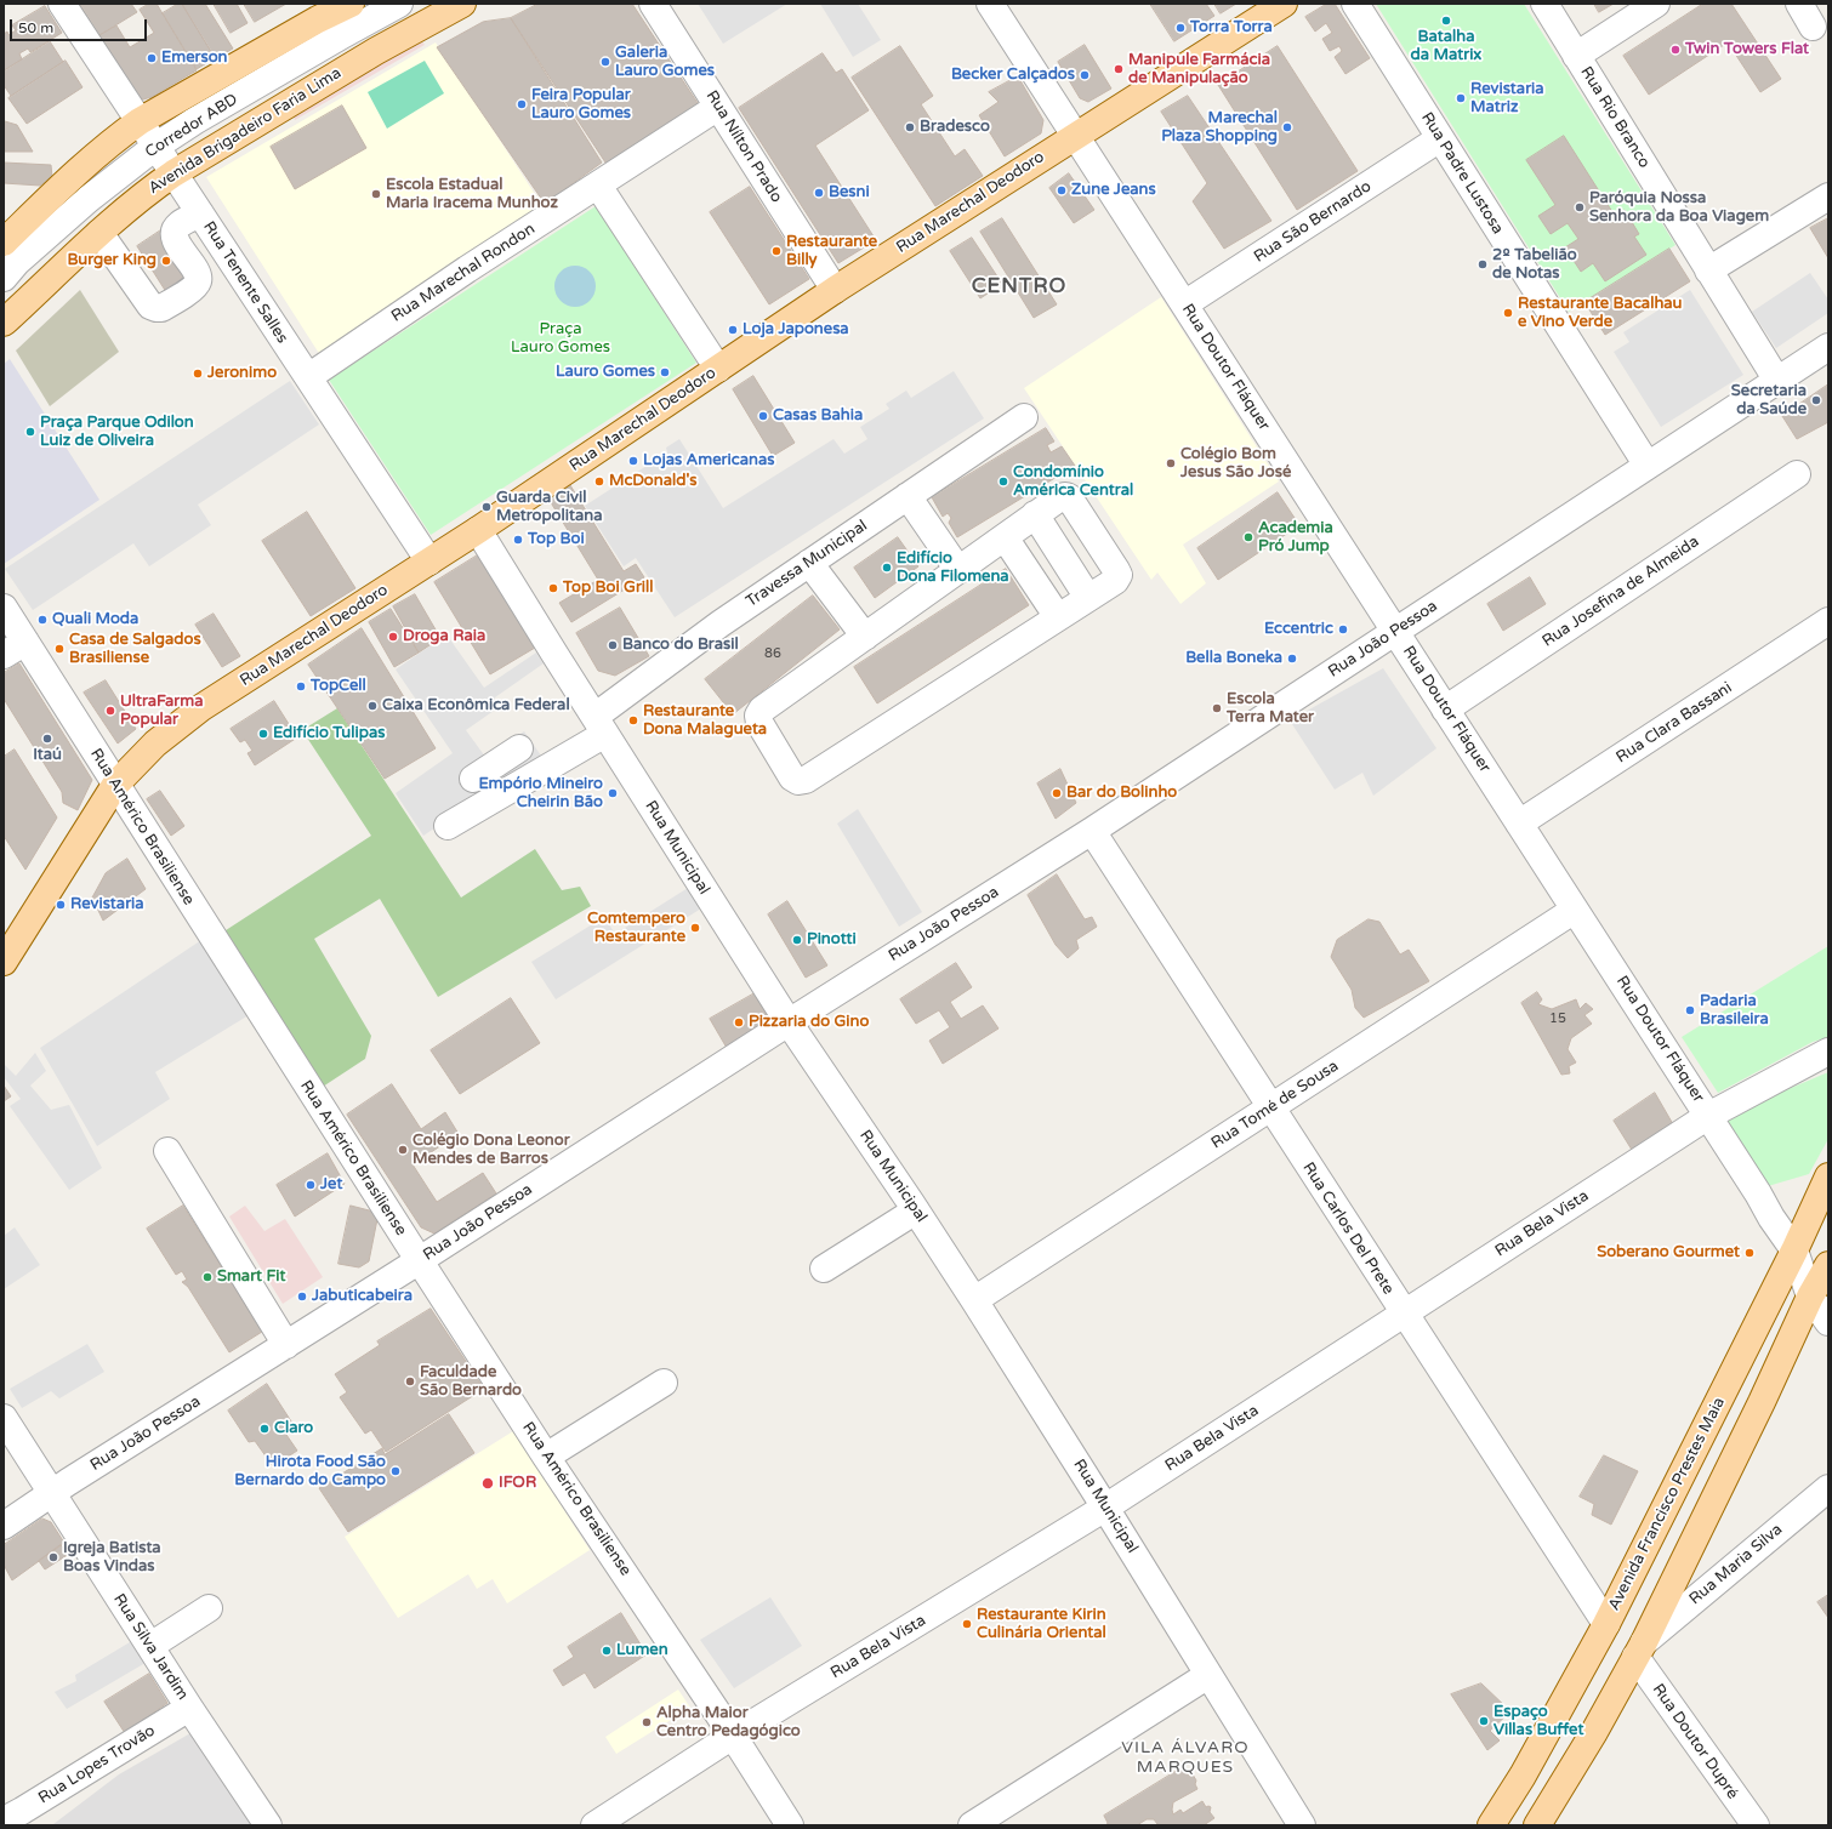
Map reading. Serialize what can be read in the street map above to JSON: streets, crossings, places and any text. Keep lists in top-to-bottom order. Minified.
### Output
{"streets":{"main road":["Avenida Brigadeiro Faria Lima","Rua Marechal Deodoro","Avenida Francisco Prestes Maia"],"street":["Rua Rio Branco","Corredor ABD","Rua Nílton Prado","Rua Padre Lustosa","Rua São Bernardo","Rua Marechal Rondon","Rua Tenente Salles","Rua Doutor Fláquer","Travessa Municipal","Rua Josefina de Almeida","Rua João Pessoa","Rua Clara Bassani","Rua Américo Brasiliense","Rua Municipal","Rua Tomé de Sousa","Rua Bela Vista","Rua Carlos Del Prete","Rua Maria Silva","Rua Silva Jardim","Rua Doutor Dupré","Rua Lopes Trovão"]},"crossings":[["Rua Rio Branco","Rua João Pessoa"],["Corredor ABD","Rua Tenente Salles"],["Avenida Brigadeiro Faria Lima","Rua Tenente Salles"],["Rua Nílton Prado","Rua Marechal Deodoro"],["Rua Nílton Prado","Rua Marechal Rondon"],["Rua Padre Lustosa","Rua São Bernardo"],["Rua Padre Lustosa","Rua João Pessoa"],["Rua Marechal Deodoro","Rua Tenente Salles"],["Rua Marechal Deodoro","Rua Doutor Fláquer"],["Rua Marechal Deodoro","Rua Américo Brasiliense"],["Rua Marechal Deodoro","Rua Municipal"],["Rua São Bernardo","Rua Doutor Fláquer"],["Rua Marechal Rondon","Rua Tenente Salles"],["Rua Doutor Fláquer","Rua Josefina de Almeida"],["Rua Doutor Fláquer","Rua João Pessoa"],["Rua Doutor Fláquer","Rua Clara Bassani"],["Rua Doutor Fláquer","Rua Tomé de Sousa"],["Rua Doutor Fláquer","Rua Bela Vista"],["Rua Doutor Fláquer","Avenida Francisco Prestes Maia"],["Travessa Municipal","Rua Municipal"],["Rua João Pessoa","Rua Américo Brasiliense"],["Rua João Pessoa","Rua Municipal"],["Rua João Pessoa","Rua Carlos Del Prete"],["Rua João Pessoa","Rua Silva Jardim"],["Rua Américo Brasiliense","Rua Bela Vista"],["Rua Municipal","Rua Tomé de Sousa"],["Rua Municipal","Rua Bela Vista"],["Rua Tomé de Sousa","Rua Carlos Del Prete"],["Rua Bela Vista","Rua Carlos Del Prete"],["Rua Carlos Del Prete","Avenida Francisco Prestes Maia"],["Rua Maria Silva","Rua Doutor Dupré"],["Rua Silva Jardim","Rua Lopes Trovão"]],"districts":["CENTRO","VILA ÁLVARO MARQUES"],"parks":["Praça Lauro Gomes"],"places":["Batalha da Matrix","Torra Torra","Twin Towers Flat","Emerson","Galeria Lauro Gomes","Manipule Farmácia de Manipulação","Becker Calçados","Revistaria Matriz","Feira Popular Lauro Gomes","Bradesco","Marechal Plaza Shopping","Zune Jeans","Besni","Escola Estadual Maria Iracema Munhoz","Paróquia Nossa Senhora da Boa Viagem","Restaurante Billy","Burger King","2º Tabelião de Notas","Restaurante Bacalhau e Vino Verde","Loja Japonesa","Lauro Gomes","Jeronimo","Secretaria da Saúde","Casas Bahia","Praça Parque Odilon Luiz de Oliveira","Lojas Americanas","Colégio Bom Jesus São José","McDonald's","Condomínio América Central","Guarda Civil Metropolitana","Academia Pró Jump","Top Boi","Edifício Dona Filomena","Top Boi Grill","Quali Moda","Eccentric","Droga Raia","Banco do Brasil","Casa de Salgados Brasiliense","Bella Boneka","TopCell","Caixa Econômica Federal","Escola Terra Mater","UltraFarma Popular","Restaurante Dona Malagueta","Edifício Tulipas","Itaú","Empório Mineiro Cheirin Bão","Bar do Bolinho","Revistaria","Comtempero Restaurante","Pinotti","Padaria Brasileira","Pizzaria do Gino","Colégio Dona Leonor Mendes de Barros","Jet","Soberano Gourmet","Smart Fit","Jabuticabeira","Faculdade São Bernardo","Claro","Hirota Food São Bernardo do Campo","IFOR","Igreja Batista Boas Vindas","Restaurante Kirin Culinária Oriental","Lumen","Espaço Villas Buffet","Alpha Maior Centro Pedagógico"],"house_numbers":["86","15"],"scale_bar":"50 m"}
